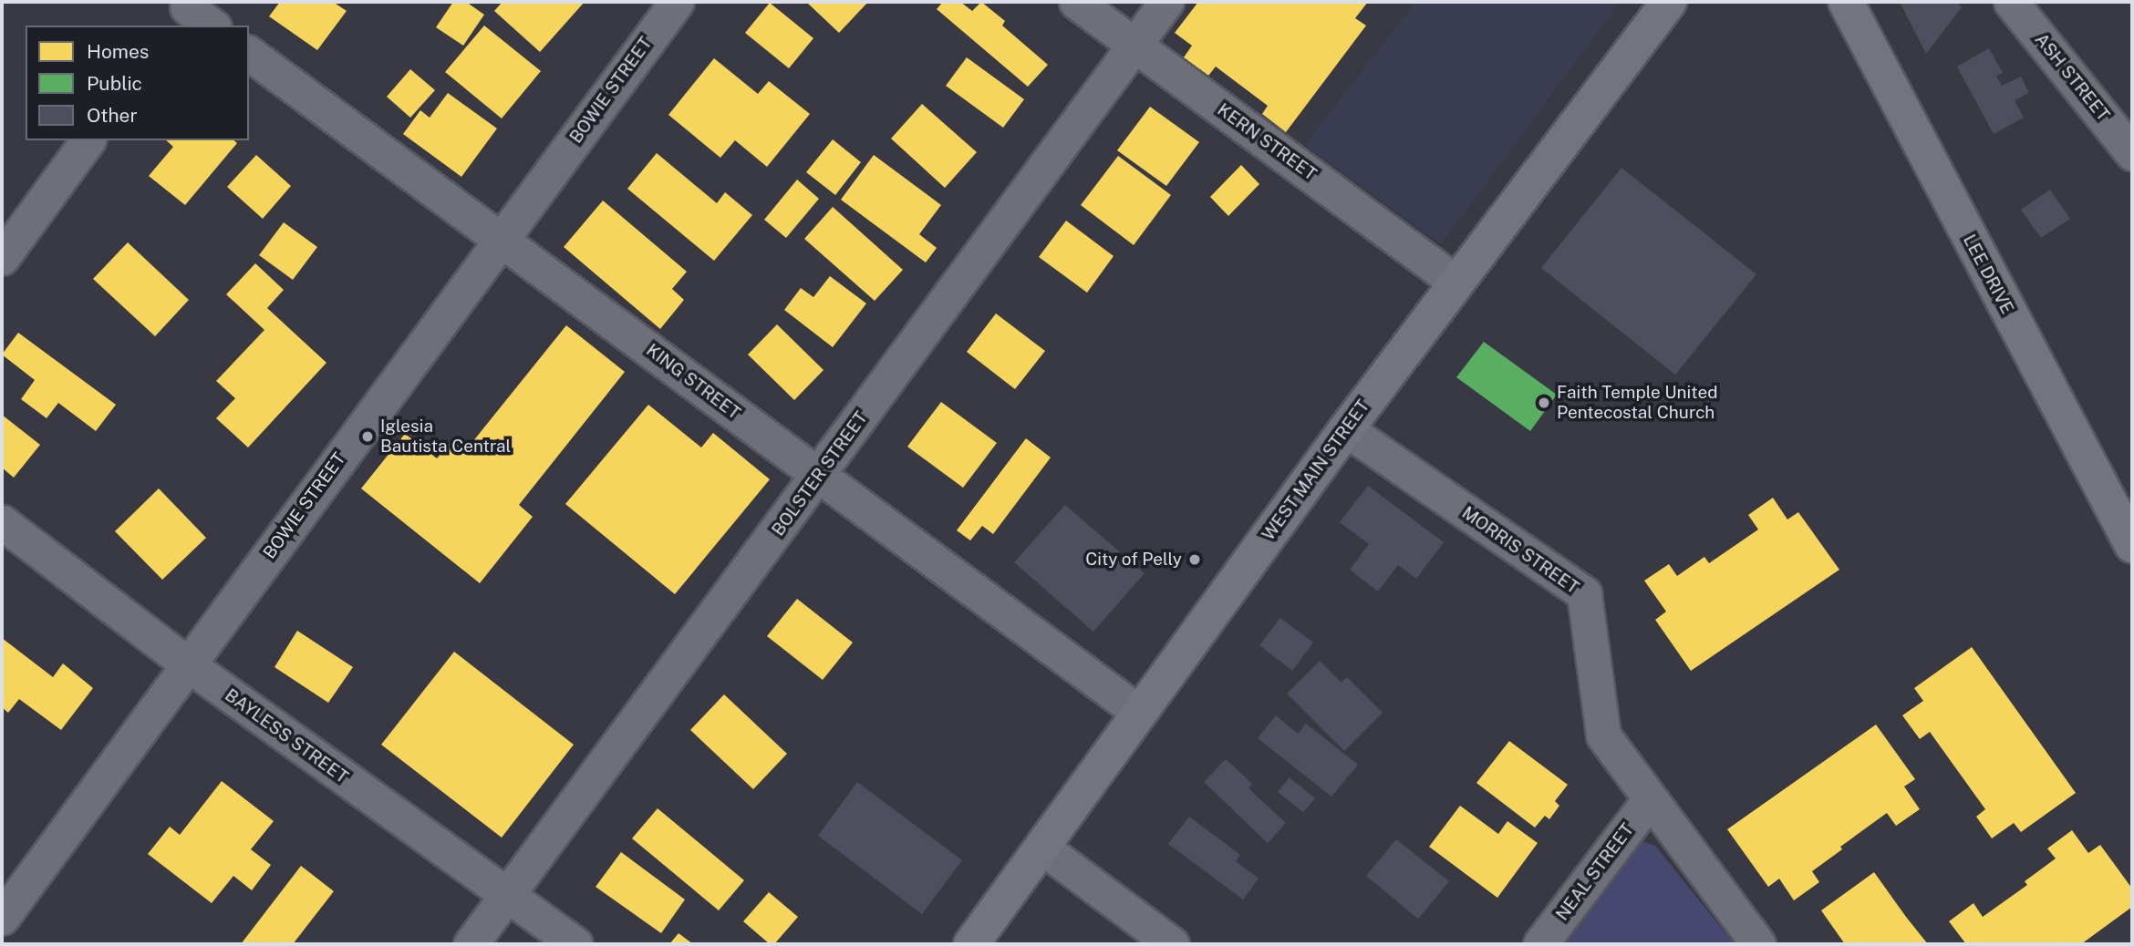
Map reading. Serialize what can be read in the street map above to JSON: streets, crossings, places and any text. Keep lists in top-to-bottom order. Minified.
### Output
{"streets":{"main road":["LEE DRIVE","WEST MAIN STREET"],"street":["ASH STREET","BOWIE STREET","KERN STREET","KING STREET","BOLSTER STREET","MORRIS STREET","BAYLESS STREET","NEAL STREET"]},"crossings":[["BOWIE STREET","KING STREET"],["BOWIE STREET","BAYLESS STREET"],["KERN STREET","WEST MAIN STREET"],["KERN STREET","BOLSTER STREET"],["KING STREET","WEST MAIN STREET"],["KING STREET","BOLSTER STREET"],["WEST MAIN STREET","MORRIS STREET"],["BOLSTER STREET","BAYLESS STREET"],["MORRIS STREET","NEAL STREET"]],"places":["Faith Temple United Pentecostal Church","Iglesia Bautista Central","City of Pelly"],"legend":["Homes","Public","Other"]}
